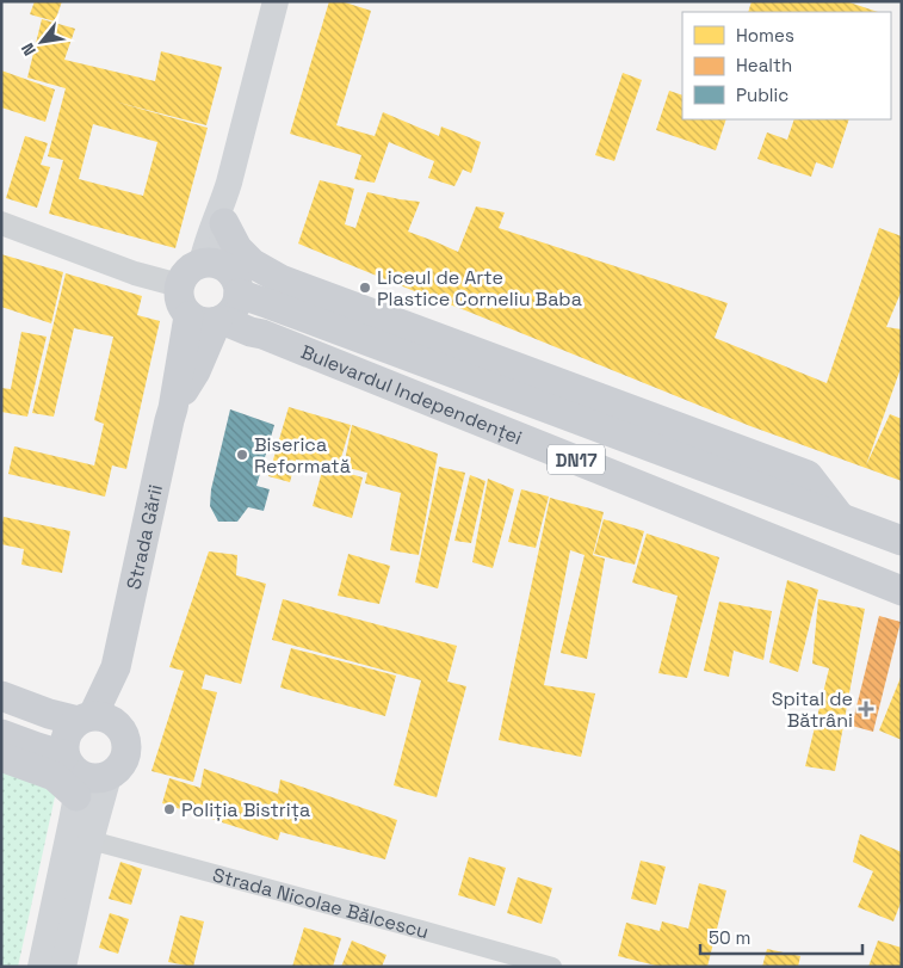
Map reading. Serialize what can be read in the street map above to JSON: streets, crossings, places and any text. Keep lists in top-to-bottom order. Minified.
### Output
{"streets":{"main road":["Bulevardul Independenței","DN17","Strada Gării"],"street":["Strada Nicolae Bălcescu"]},"crossings":[["Bulevardul Independenței","Strada Gării"]],"places":{"other":["Liceul de Arte Plastice Corneliu Baba","Biserica Reformată","Poliția Bistrița"],"health":["Spital de Bătrâni"]},"legend":["Homes","Health","Public"],"scale_bar":"50 m","north":"bottom left"}
